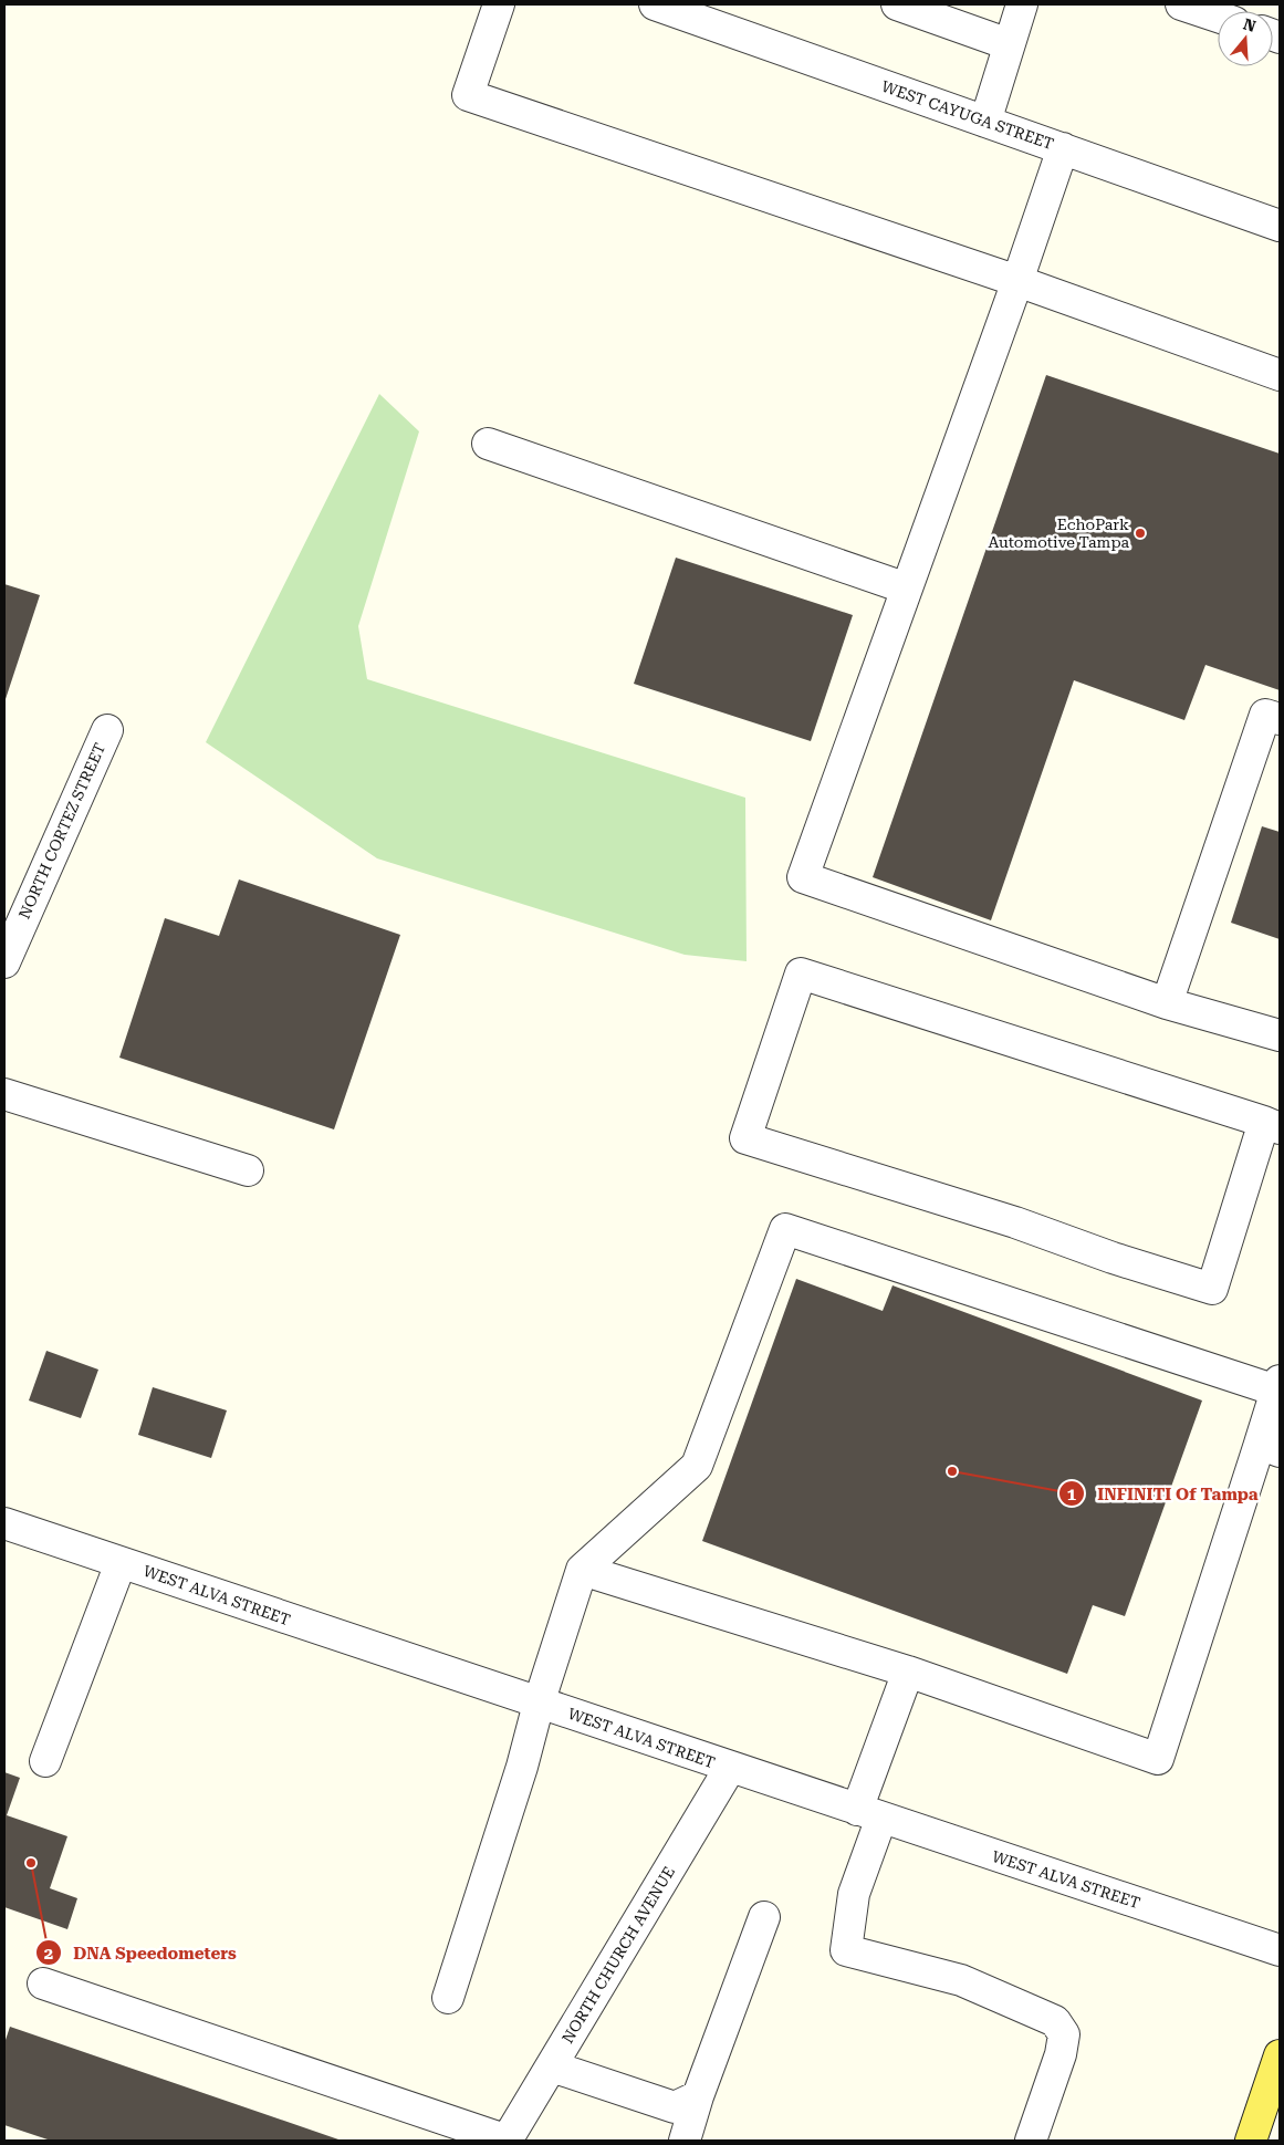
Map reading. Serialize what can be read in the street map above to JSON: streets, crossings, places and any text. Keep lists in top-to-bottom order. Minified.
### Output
{"streets":{"street":["WEST CAYUGA STREET","NORTH CORTEZ STREET","WEST ALVA STREET","NORTH CHURCH AVENUE"]},"crossings":[["WEST ALVA STREET","NORTH CHURCH AVENUE"]],"places":["EchoPark Automotive Tampa","INFINITI Of Tampa","DNA Speedometers"],"north":"top"}
